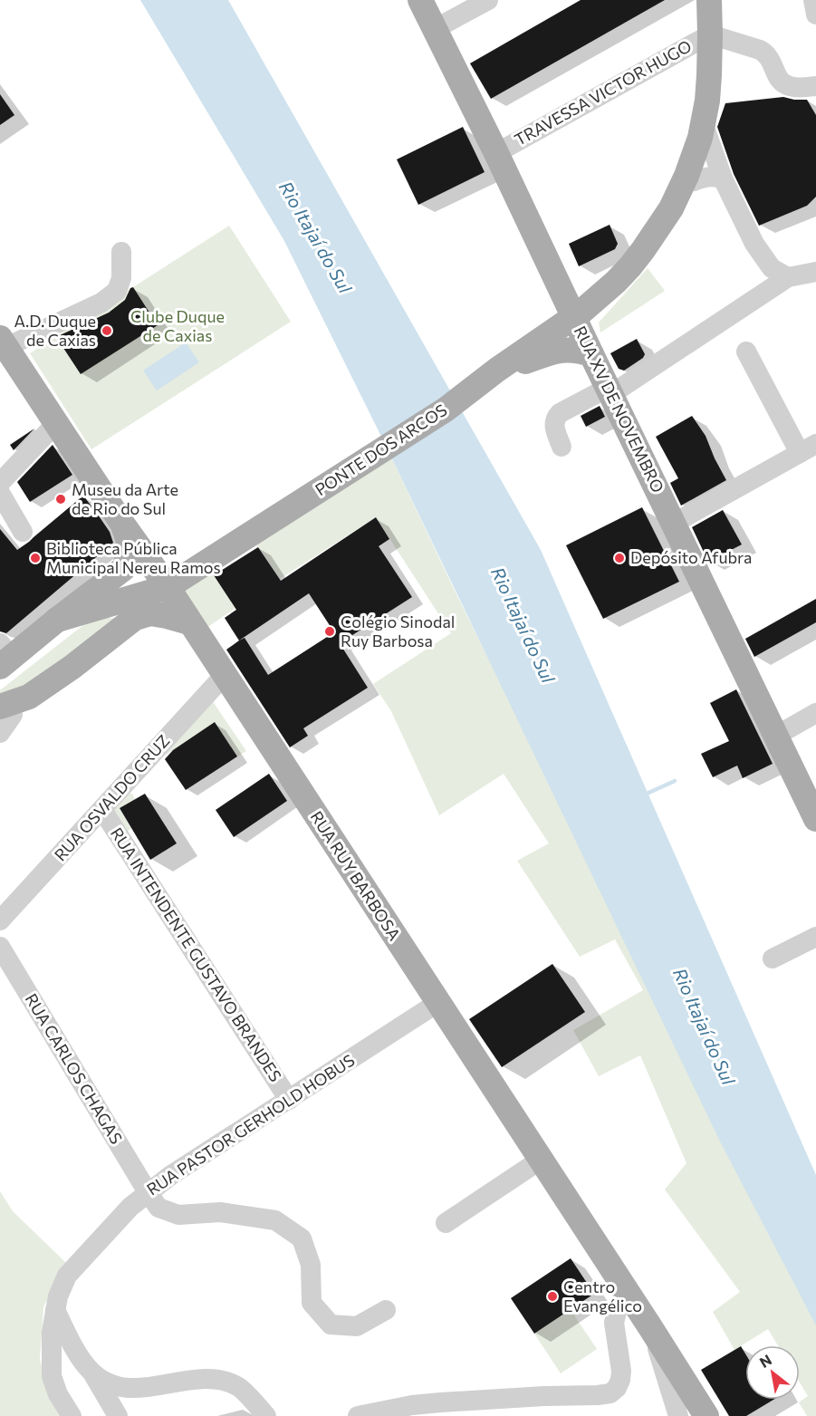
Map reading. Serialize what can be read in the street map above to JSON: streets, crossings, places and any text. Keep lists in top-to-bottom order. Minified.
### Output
{"streets":{"main road":["RUA XV DE NOVEMBRO","PONTE DOS ARCOS","RUA RUY BARBOSA"],"street":["TRAVESSA VICTOR HUGO","RUA OSVALDO CRUZ","RUA INTENDENTE GUSTAVO BRANDES","RUA CARLOS CHAGAS","RUA PASTOR GERHOLD HOBUS"]},"crossings":[["TRAVESSA VICTOR HUGO","RUA XV DE NOVEMBRO"],["PONTE DOS ARCOS","RUA RUY BARBOSA"],["RUA OSVALDO CRUZ","RUA RUY BARBOSA"],["RUA OSVALDO CRUZ","RUA INTENDENTE GUSTAVO BRANDES"],["RUA RUY BARBOSA","RUA PASTOR GERHOLD HOBUS"],["RUA INTENDENTE GUSTAVO BRANDES","RUA PASTOR GERHOLD HOBUS"],["RUA CARLOS CHAGAS","RUA PASTOR GERHOLD HOBUS"]],"water":["Rio Itajaí do Sul"],"parks":["Clube Duque de Caxias"],"places":["A.D. Duque de Caxias","Museu da Arte de Rio do Sul","Biblioteca Pública Municipal Nereu Ramos","Depósito Afubra","Colégio Sinodal Ruy Barbosa","Centro Evangélico"],"north":"top left"}
